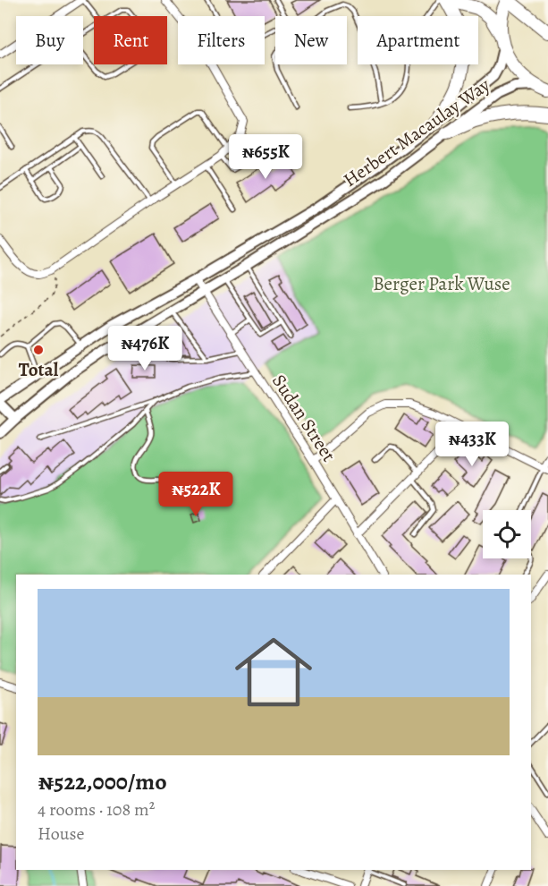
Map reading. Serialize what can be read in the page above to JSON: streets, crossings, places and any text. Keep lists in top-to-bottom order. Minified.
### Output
{"streets":{"main road":["Herbert Macaulay Way"],"street":["Sudan Street"]},"crossings":[["Herbert Macaulay Way","Sudan Street"]],"parks":["Berger Park Wuse"],"places":["Total"],"page":{"chip":["Buy","Rent","Filters","New","Apartment"],"price":["₦655K","₦476K","₦433K","₦522K"],"list":[{"name":"₦522,000/mo","note":"4 rooms · 108 m² · House"}]}}
